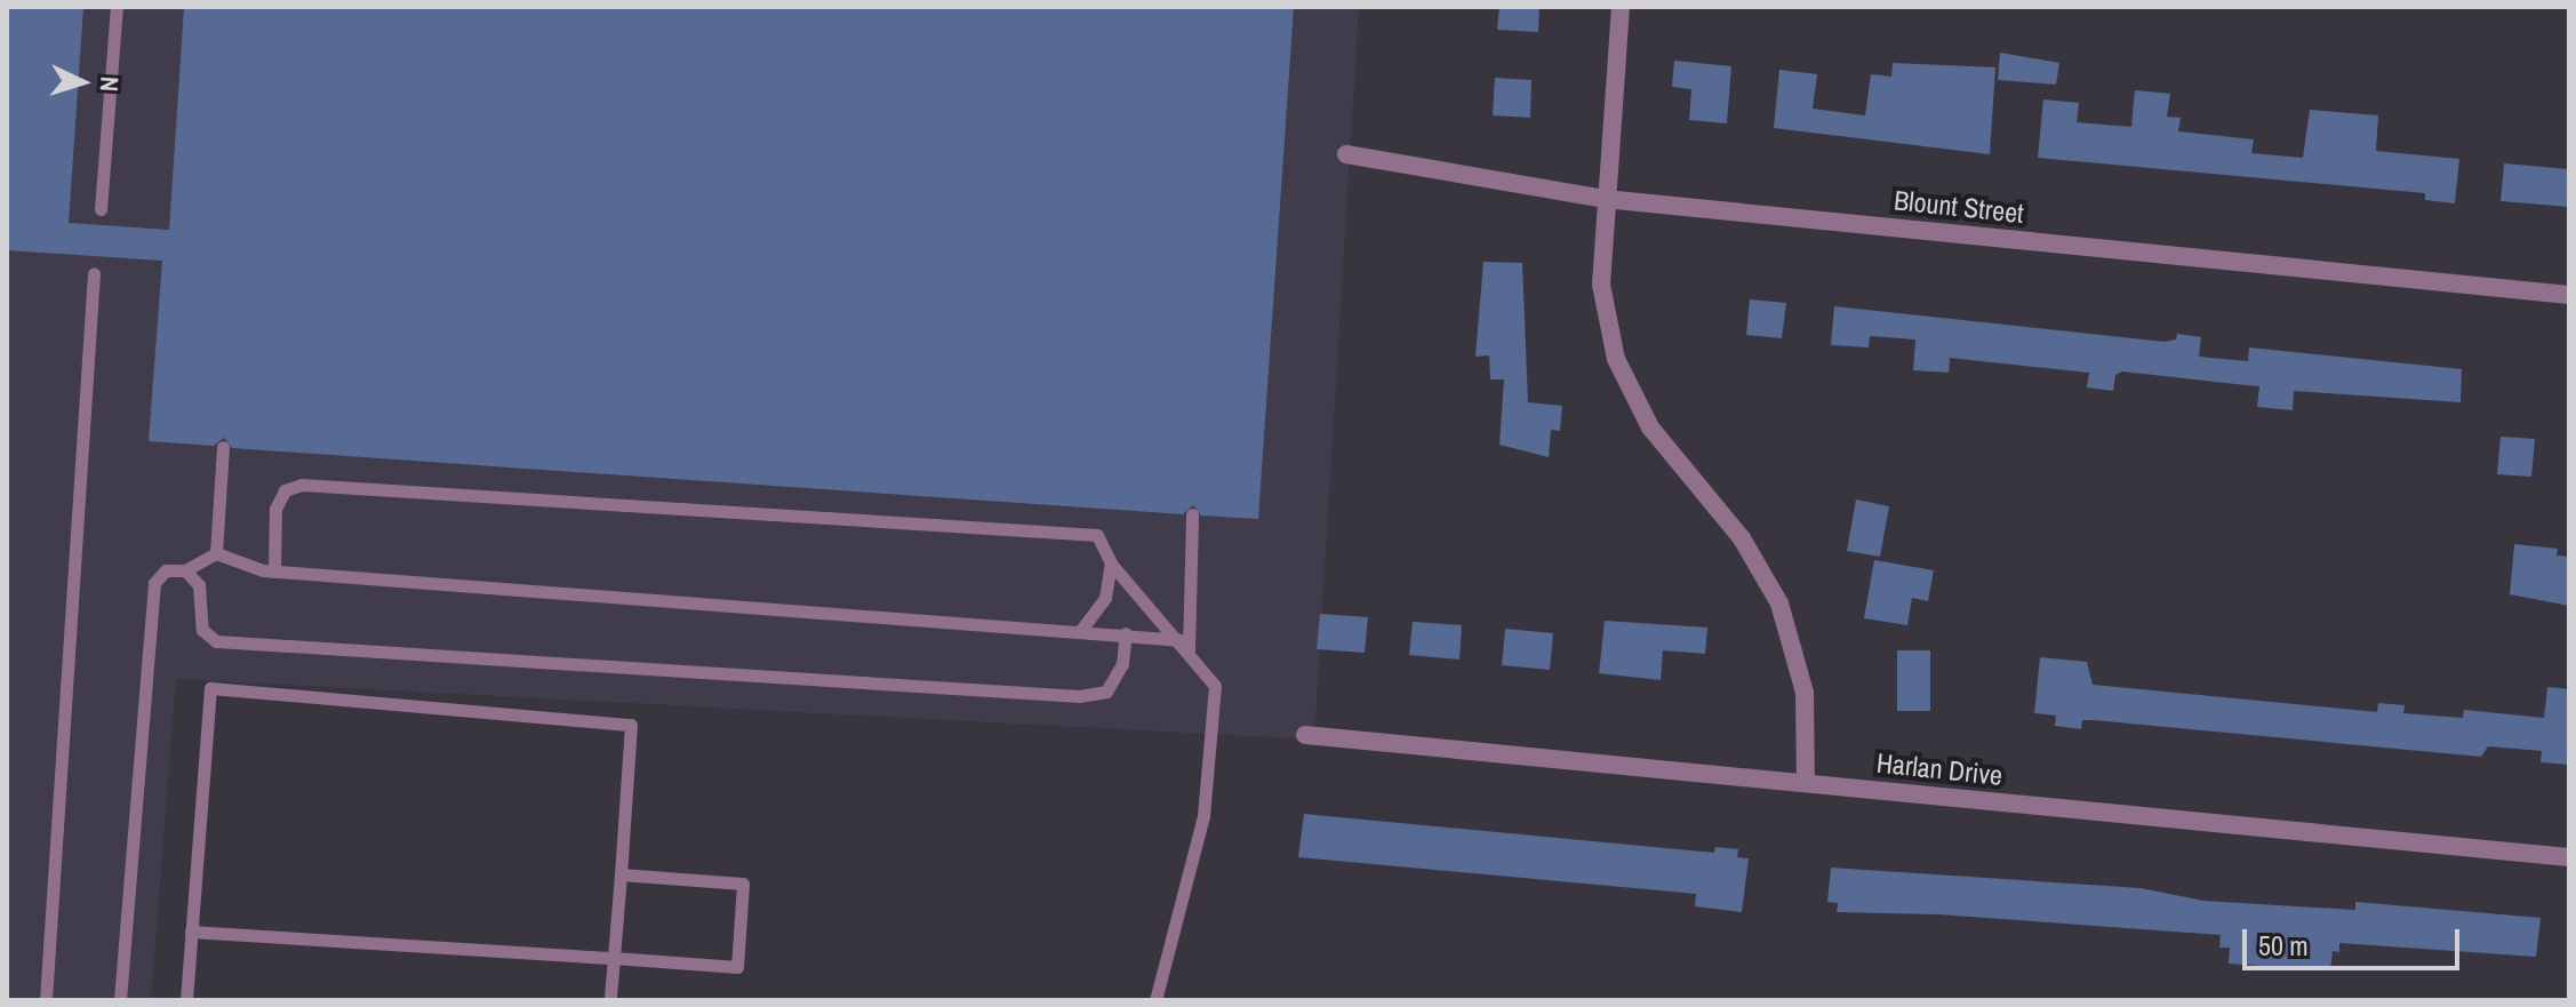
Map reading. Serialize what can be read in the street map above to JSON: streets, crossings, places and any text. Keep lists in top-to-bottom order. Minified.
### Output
{"streets":{"street":["Blount Street","Harlan Drive"]},"scale_bar":"50 m","north":"right"}
